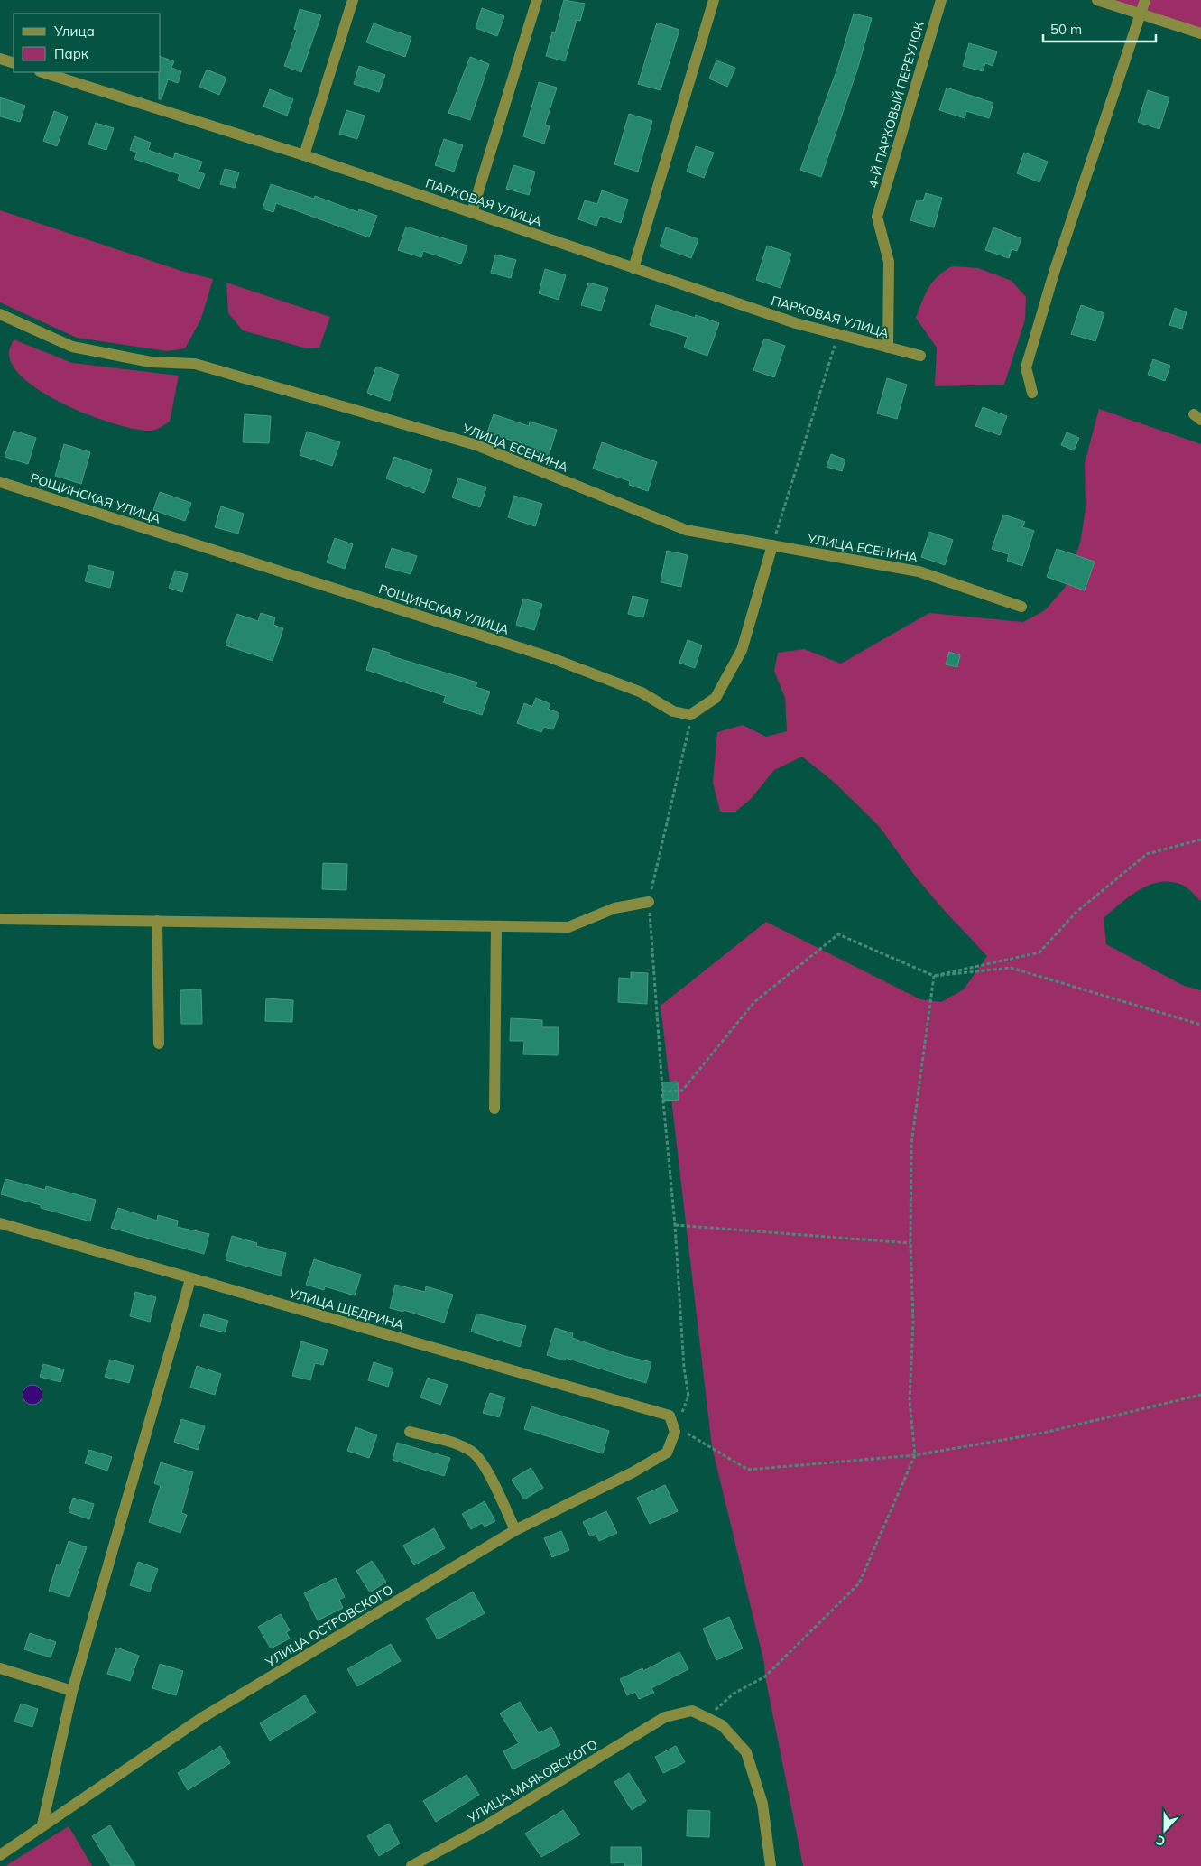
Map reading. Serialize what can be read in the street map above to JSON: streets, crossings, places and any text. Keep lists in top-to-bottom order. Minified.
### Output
{"streets":{"street":["4-Й ПАРКОВЫЙ ПЕРЕУЛОК","ПАРКОВАЯ УЛИЦА","УЛИЦА ЕСЕНИНА","РОЩИНСКАЯ УЛИЦА","УЛИЦА ЩЕДРИНА","УЛИЦА ОСТРОВСКОГО","УЛИЦА МАЯКОВСКОГО"]},"crossings":[["4-Й ПАРКОВЫЙ ПЕРЕУЛОК","ПАРКОВАЯ УЛИЦА"],["УЛИЦА ЩЕДРИНА","УЛИЦА ОСТРОВСКОГО"]],"legend":["Улица","Парк"],"scale_bar":"50 m","north":"bottom"}
